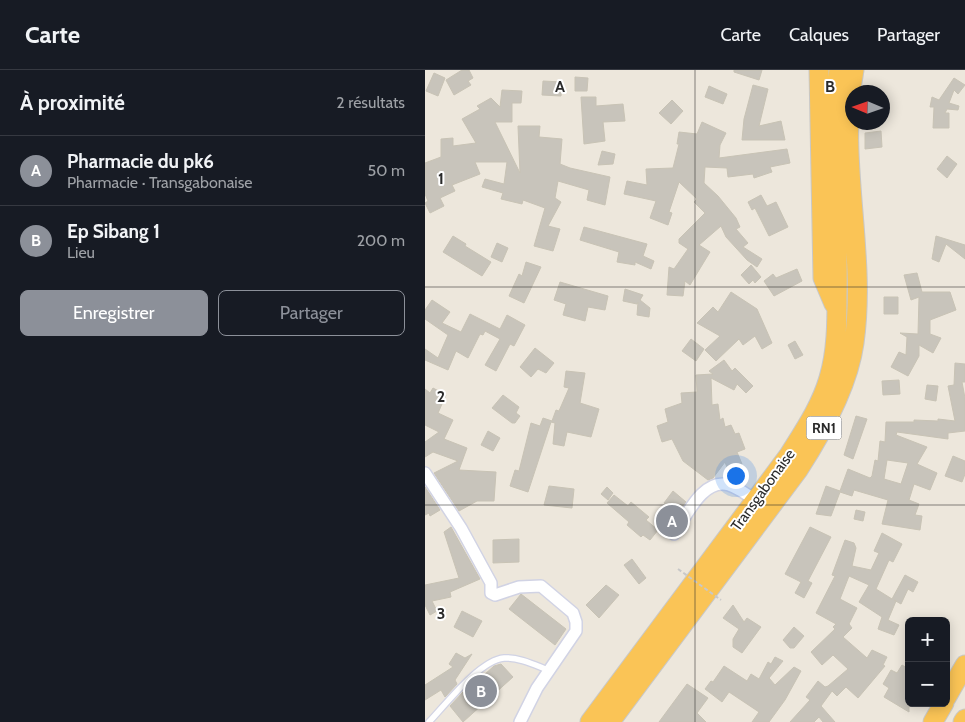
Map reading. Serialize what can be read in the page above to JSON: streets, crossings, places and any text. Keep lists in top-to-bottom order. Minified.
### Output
{"streets":{"highway":["RN1","Transgabonaise"]},"north":"left","page":{"header":"Carte","nav":["Carte","Calques","Partager"],"heading":["À proximité","2 résultats"],"list":[{"mark":"A","name":"Pharmacie du pk6","note":"Pharmacie · Transgabonaise","value":"50 m"},{"mark":"B","name":"Ep Sibang 1","note":"Lieu","value":"200 m"}],"buttons":["Enregistrer","Partager"],"pins":["A","B"],"map_buttons":["+","−"]},"grid":{"columns":["A","B"],"rows":["1","2","3"]}}
